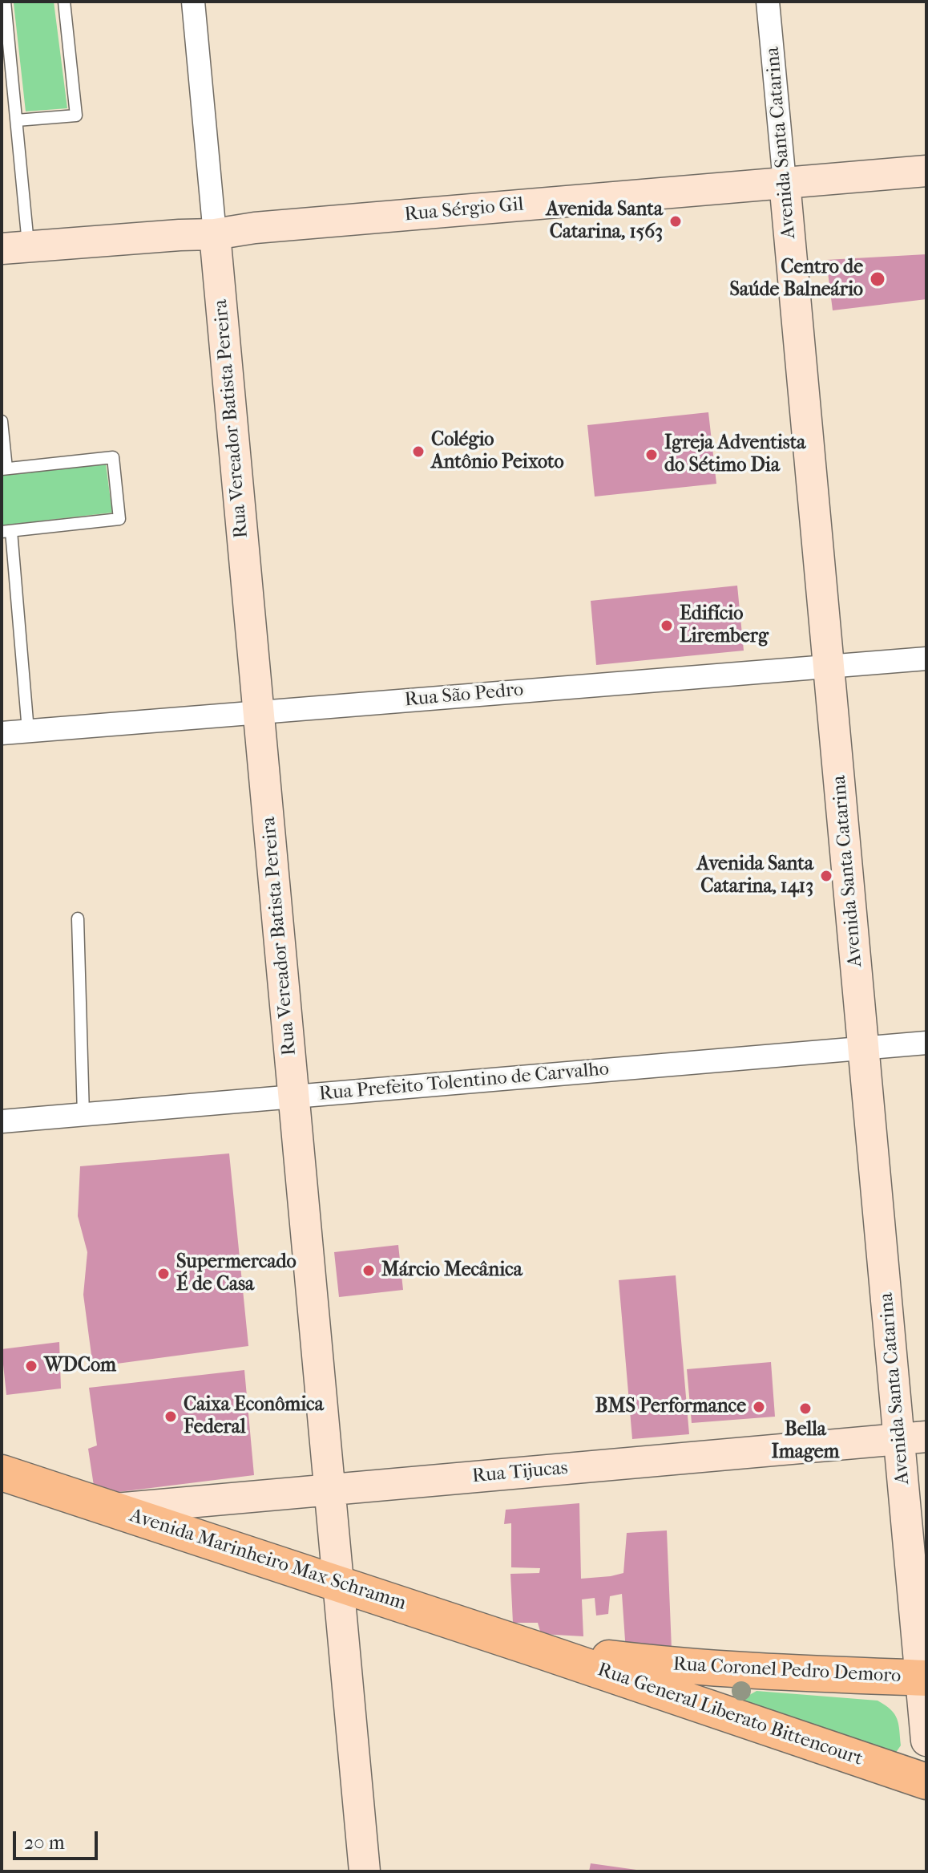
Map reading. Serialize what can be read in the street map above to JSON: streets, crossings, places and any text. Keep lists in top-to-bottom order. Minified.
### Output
{"streets":{"main road":["Avenida Marinheiro Max Schramm","Rua Coronel Pedro Demoro","Rua General Liberato Bittencourt"],"street":["Avenida Santa Catarina","Rua Sérgio Gil","Rua Vereador Batista Pereira","Rua São Pedro","Rua Prefeito Tolentino de Carvalho","Rua Tijucas"]},"crossings":[["Avenida Santa Catarina","Rua Sérgio Gil"],["Avenida Santa Catarina","Rua São Pedro"],["Avenida Santa Catarina","Rua Prefeito Tolentino de Carvalho"],["Avenida Santa Catarina","Rua Tijucas"],["Avenida Santa Catarina","Rua Coronel Pedro Demoro"],["Rua Sérgio Gil","Rua Vereador Batista Pereira"],["Rua Vereador Batista Pereira","Rua São Pedro"],["Rua Vereador Batista Pereira","Rua Prefeito Tolentino de Carvalho"],["Rua Vereador Batista Pereira","Rua Tijucas"],["Rua Vereador Batista Pereira","Avenida Marinheiro Max Schramm"],["Rua Tijucas","Avenida Marinheiro Max Schramm"],["Avenida Marinheiro Max Schramm","Rua Coronel Pedro Demoro"],["Avenida Marinheiro Max Schramm","Rua General Liberato Bittencourt"],["Rua Coronel Pedro Demoro","Rua General Liberato Bittencourt"]],"places":["Avenida Santa Catarina, 1563","Centro de Saúde Balneário","Colégio Antônio Peixoto","Igreja Adventista do Sétimo Dia","Edifício Liremberg","Avenida Santa Catarina, 1413","Márcio Mecânica","Supermercado É de Casa","WDCom","BMS Performance","Bella Imagem","Caixa Econômica Federal"],"scale_bar":"20 m"}
